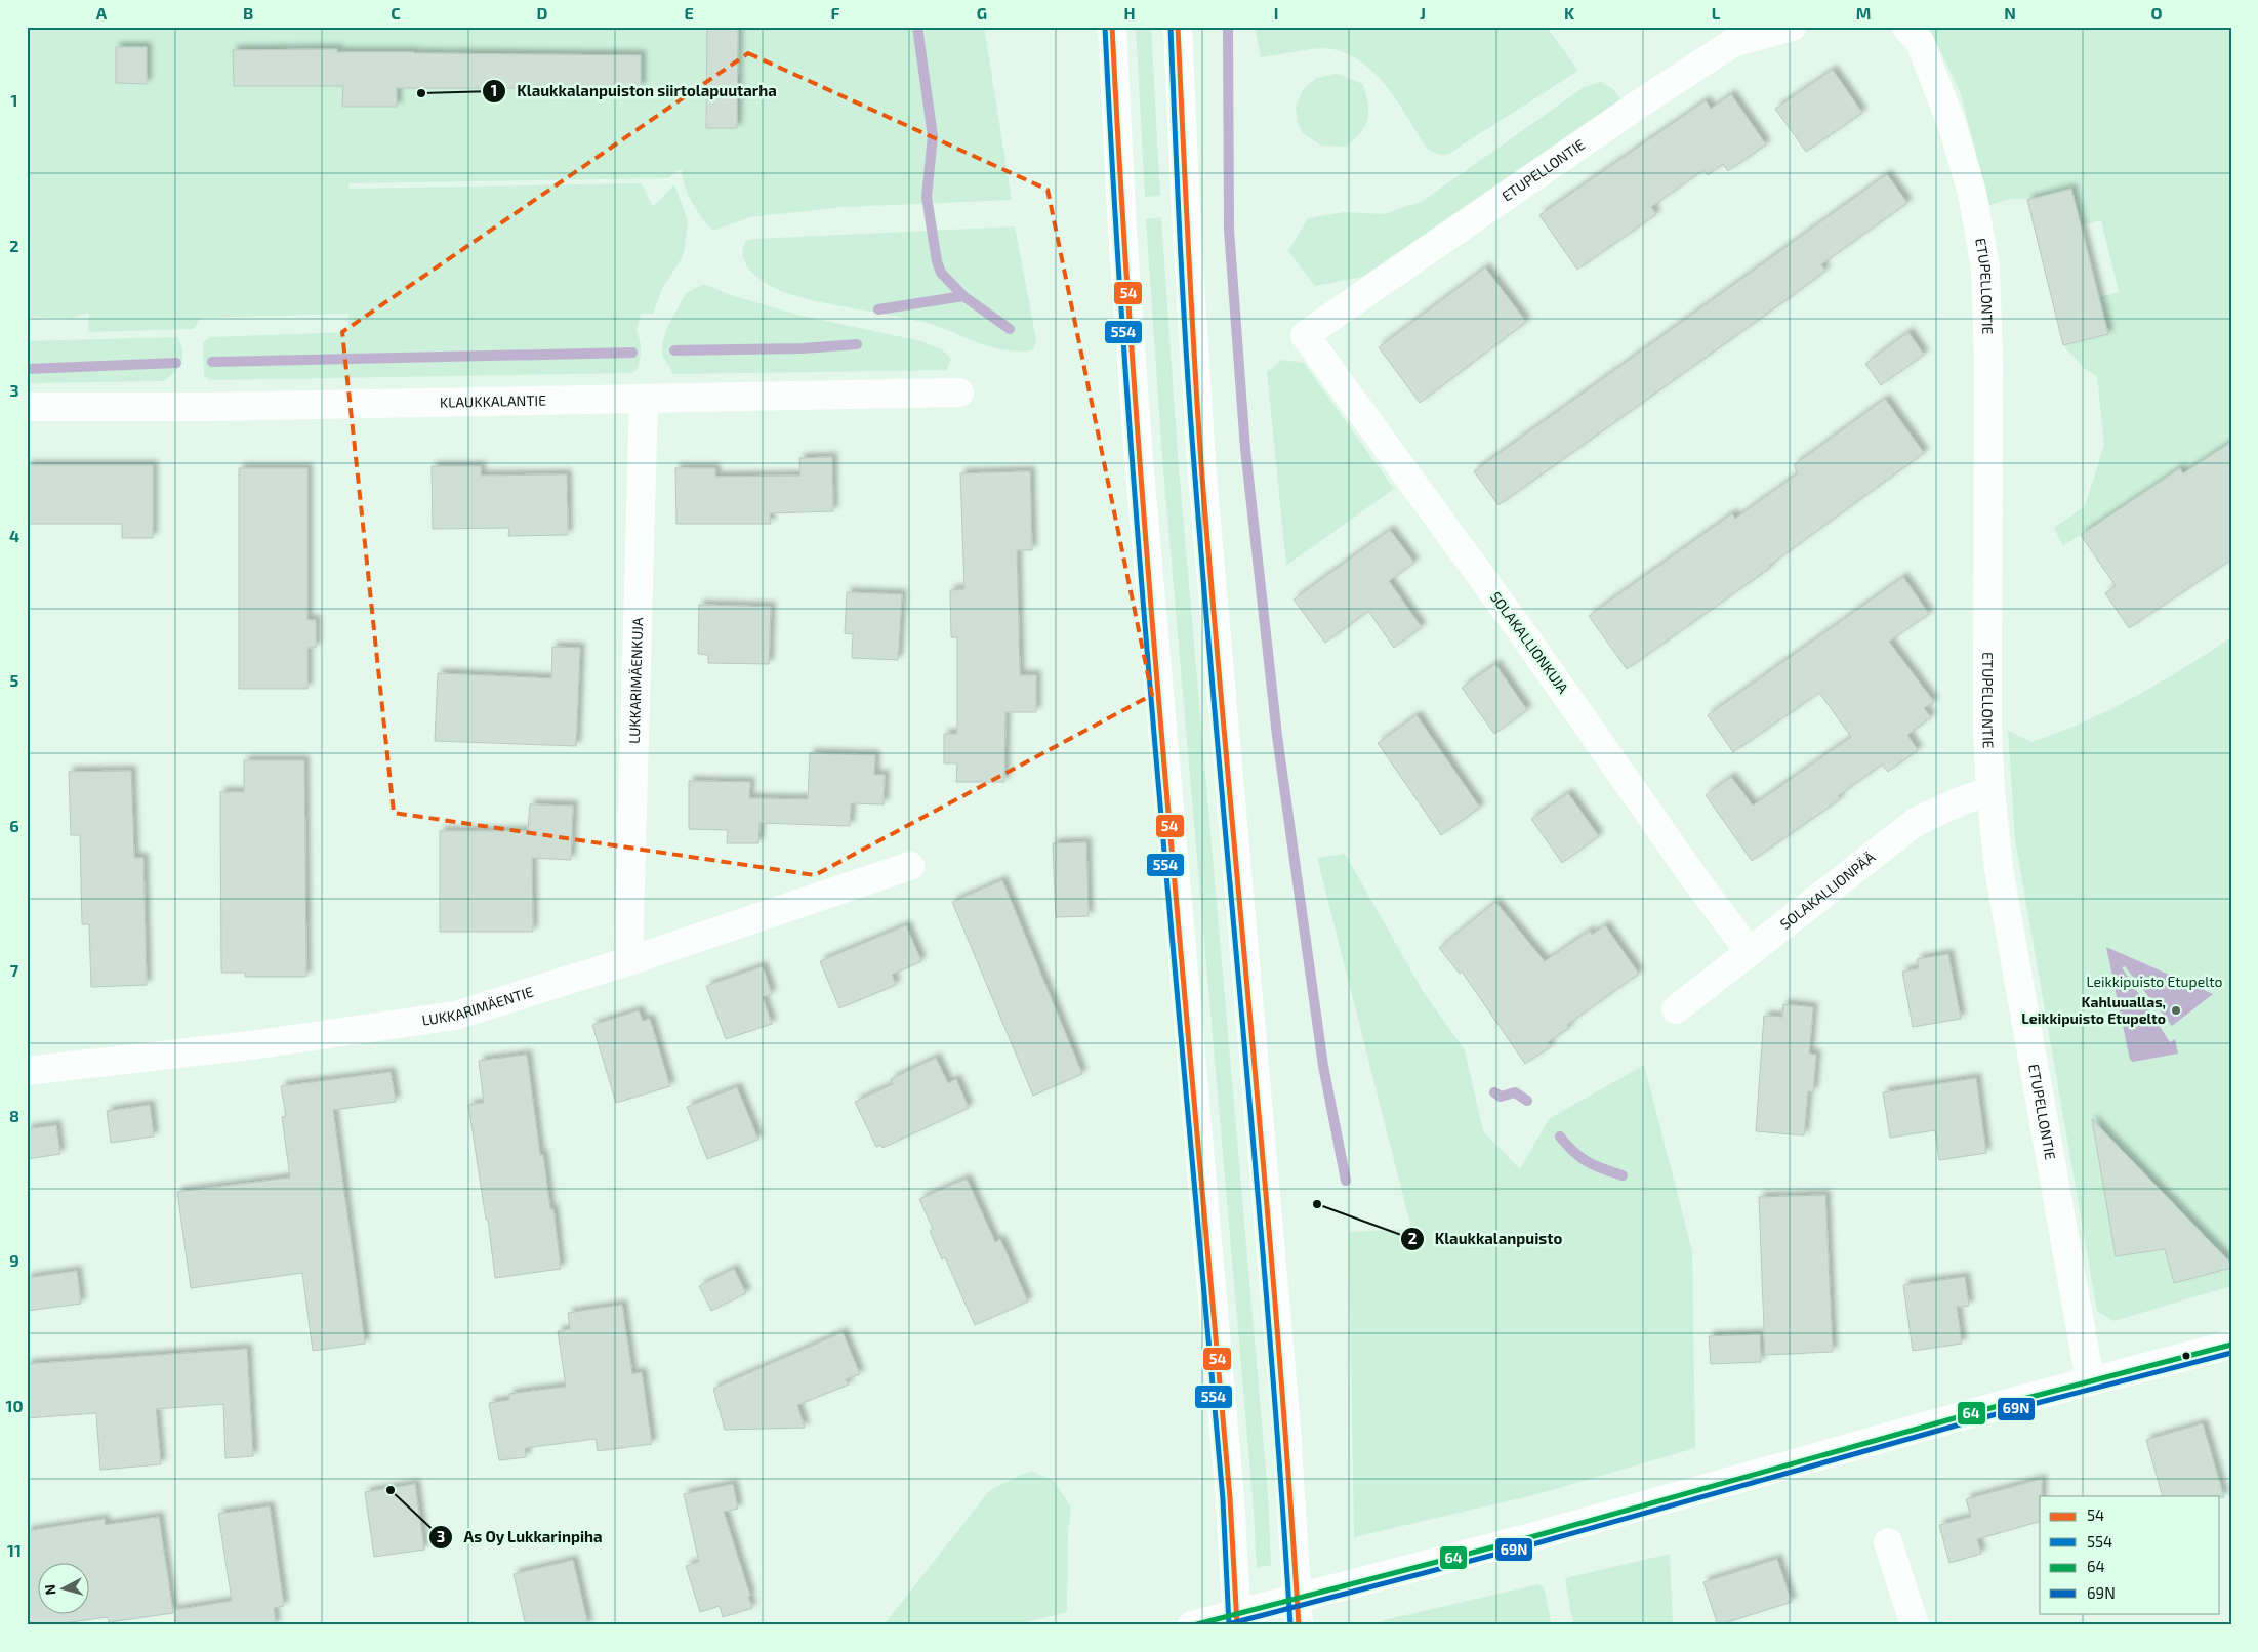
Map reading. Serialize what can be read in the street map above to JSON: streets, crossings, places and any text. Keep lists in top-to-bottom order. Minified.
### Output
{"streets":{"main road":["ETUPELLONTIE","KLAUKKALANTIE","SOLAKALLIONKUJA","LUKKARIMÄENKUJA","SOLAKALLIONPÄÄ","LUKKARIMÄENTIE"]},"crossings":[["ETUPELLONTIE","SOLAKALLIONKUJA"],["ETUPELLONTIE","SOLAKALLIONPÄÄ"],["KLAUKKALANTIE","LUKKARIMÄENKUJA"],["SOLAKALLIONKUJA","SOLAKALLIONPÄÄ"],["LUKKARIMÄENKUJA","LUKKARIMÄENTIE"]],"parks":["Leikkipuisto Etupelto"],"places":["Klaukkalanpuiston siirtolapuutarha","Kahluuallas, Leikkipuisto Etupelto","Klaukkalanpuisto","As Oy Lukkarinpiha"],"lines":["transit line 54","transit line 554","transit line 64","transit line 69N"],"legend":["54","554","64","69N"],"north":"left","grid":{"columns":["A","B","C","D","E","F","G","H","I","J","K","L","M","N","O"],"rows":["1","2","3","4","5","6","7","8","9","10","11"]}}
